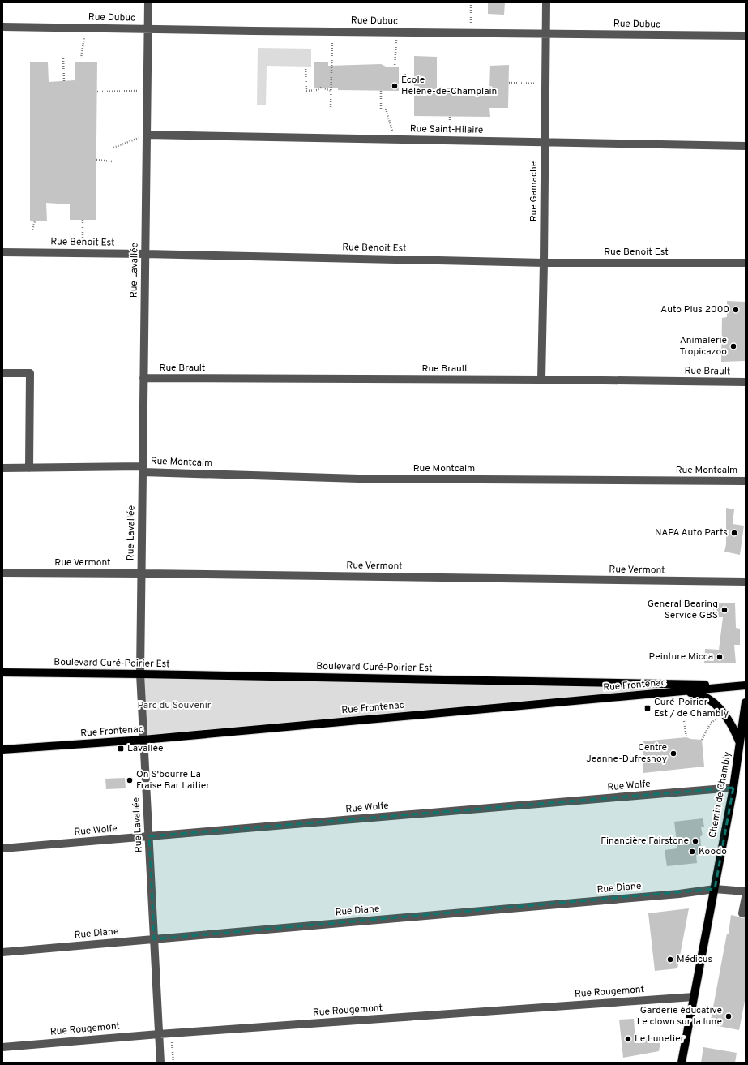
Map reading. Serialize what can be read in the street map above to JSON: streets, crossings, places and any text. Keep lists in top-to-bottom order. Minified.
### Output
{"streets":{"main road":["Boulevard Curé-Poirier Est","Rue Frontenac","Chemin de Chambly"],"street":["Rue Dubuc","Rue Saint-Hilaire","Rue Gamache","Rue Benoit Est","Rue Lavallée","Rue Brault","Rue Montcalm","Rue Vermont","Rue Wolfe","Rue Diane","Rue Rougemont"]},"crossings":[["Rue Dubuc","Rue Gamache"],["Rue Dubuc","Rue Lavallée"],["Rue Saint-Hilaire","Rue Gamache"],["Rue Saint-Hilaire","Rue Lavallée"],["Rue Gamache","Rue Benoit Est"],["Rue Gamache","Rue Brault"],["Rue Benoit Est","Rue Lavallée"],["Rue Lavallée","Rue Brault"],["Rue Lavallée","Rue Montcalm"],["Rue Lavallée","Rue Vermont"],["Rue Lavallée","Boulevard Curé-Poirier Est"],["Rue Lavallée","Rue Frontenac"],["Rue Lavallée","Rue Wolfe"],["Rue Lavallée","Rue Diane"],["Rue Lavallée","Rue Rougemont"],["Boulevard Curé-Poirier Est","Rue Frontenac"],["Rue Wolfe","Chemin de Chambly"],["Chemin de Chambly","Rue Diane"],["Chemin de Chambly","Rue Rougemont"]],"parks":["Parc du Souvenir"],"places":{"other":["École Hélène-de-Champlain","Auto Plus 2000","Animalerie Tropicazoo","NAPA Auto Parts","General Bearing Service GBS","Peinture Micca","Centre Jeanne-Dufresnoy","On S'bourre La Fraise Bar Laitier","Financière Fairstone","Koodo","Médicus","Garderie éducative Le clown sur la lune","Le Lunetier"],"transit":["Curé-Poirier Est / de Chambly","Lavallée"]}}
